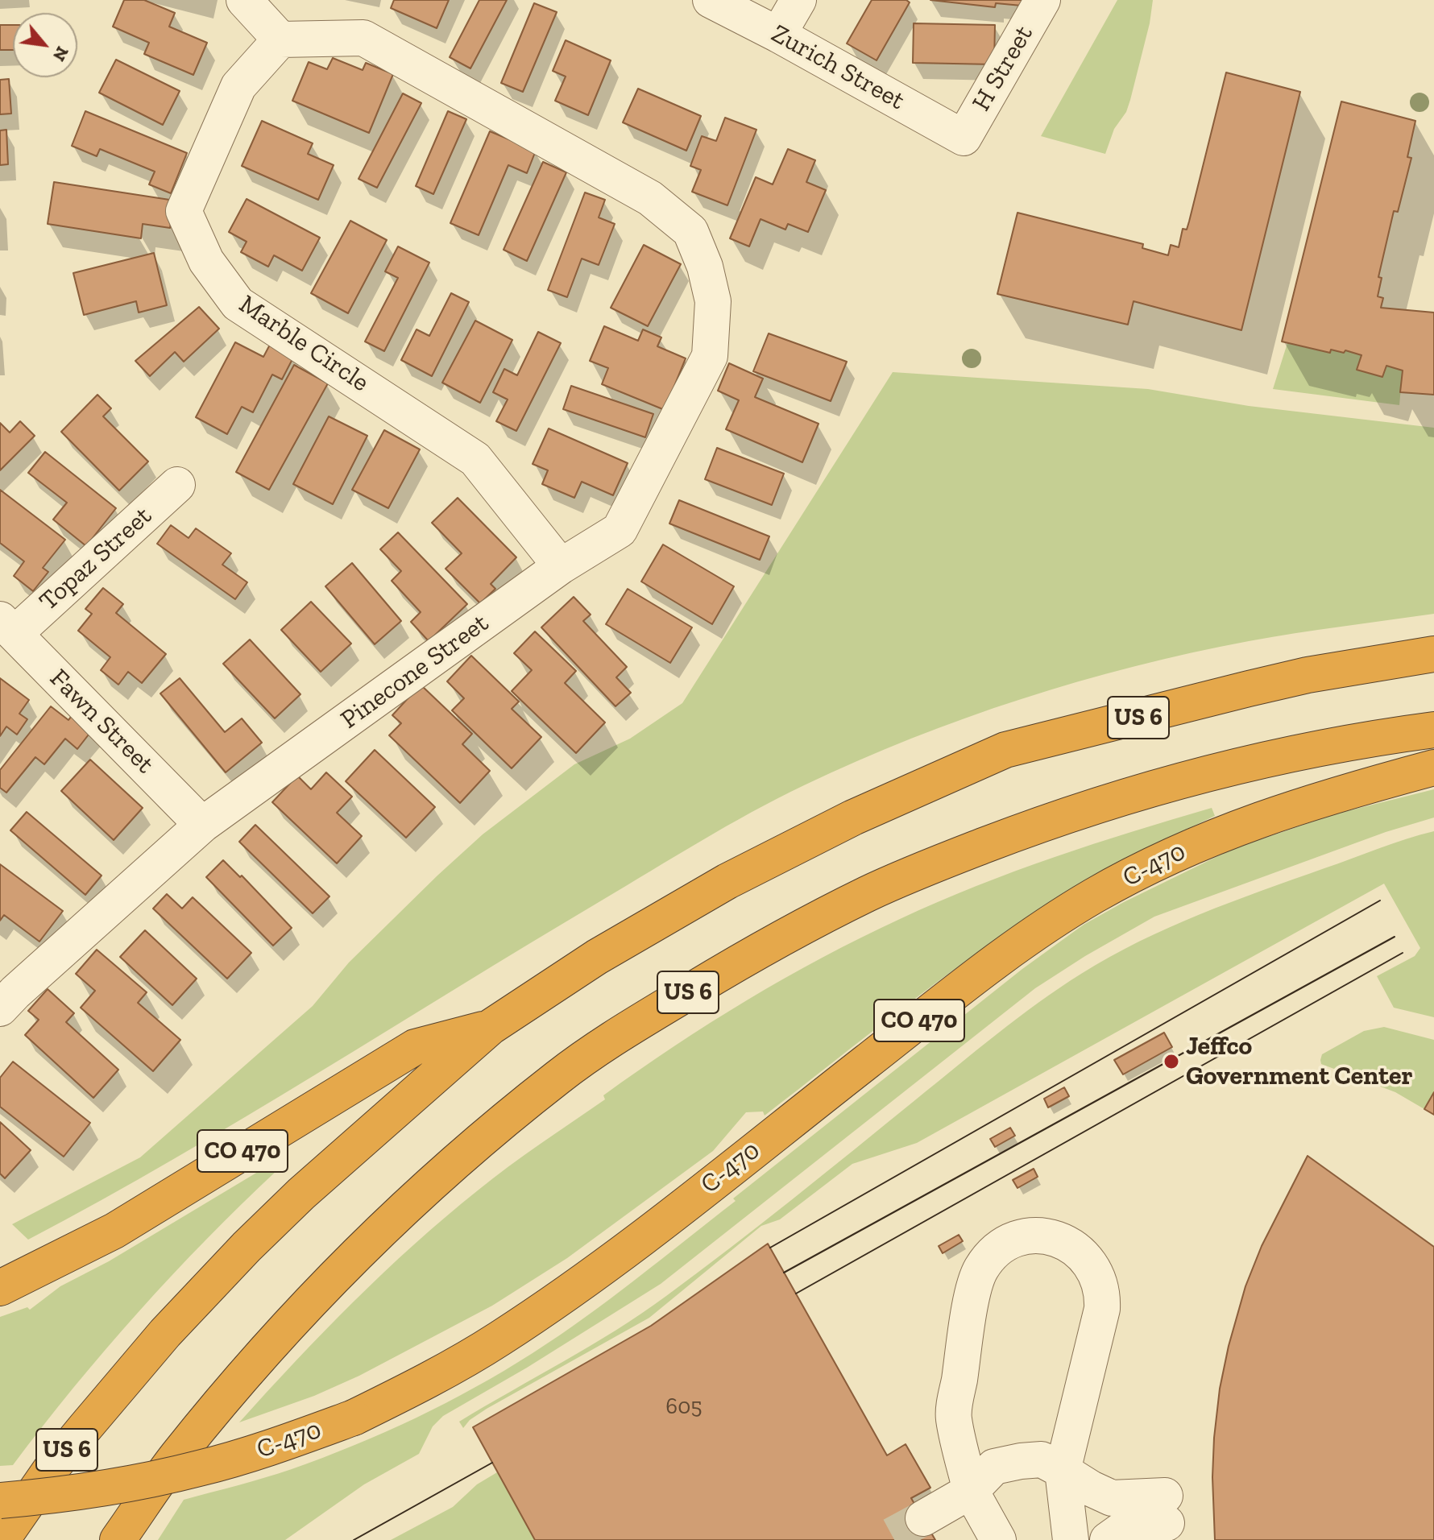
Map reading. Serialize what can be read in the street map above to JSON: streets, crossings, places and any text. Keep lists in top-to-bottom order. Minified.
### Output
{"streets":{"highway":["US 6","C-470","CO 470"],"street":["Zurich Street","H Street","Marble Circle","Topaz Street","Pinecone Street","Fawn Street"]},"crossings":[["Zurich Street","H Street"],["Marble Circle","Pinecone Street"],["Topaz Street","Fawn Street"],["Pinecone Street","Fawn Street"],["US 6","CO 470"]],"places":["Jeffco Government Center"],"house_numbers":["605"],"north":"bottom right"}
